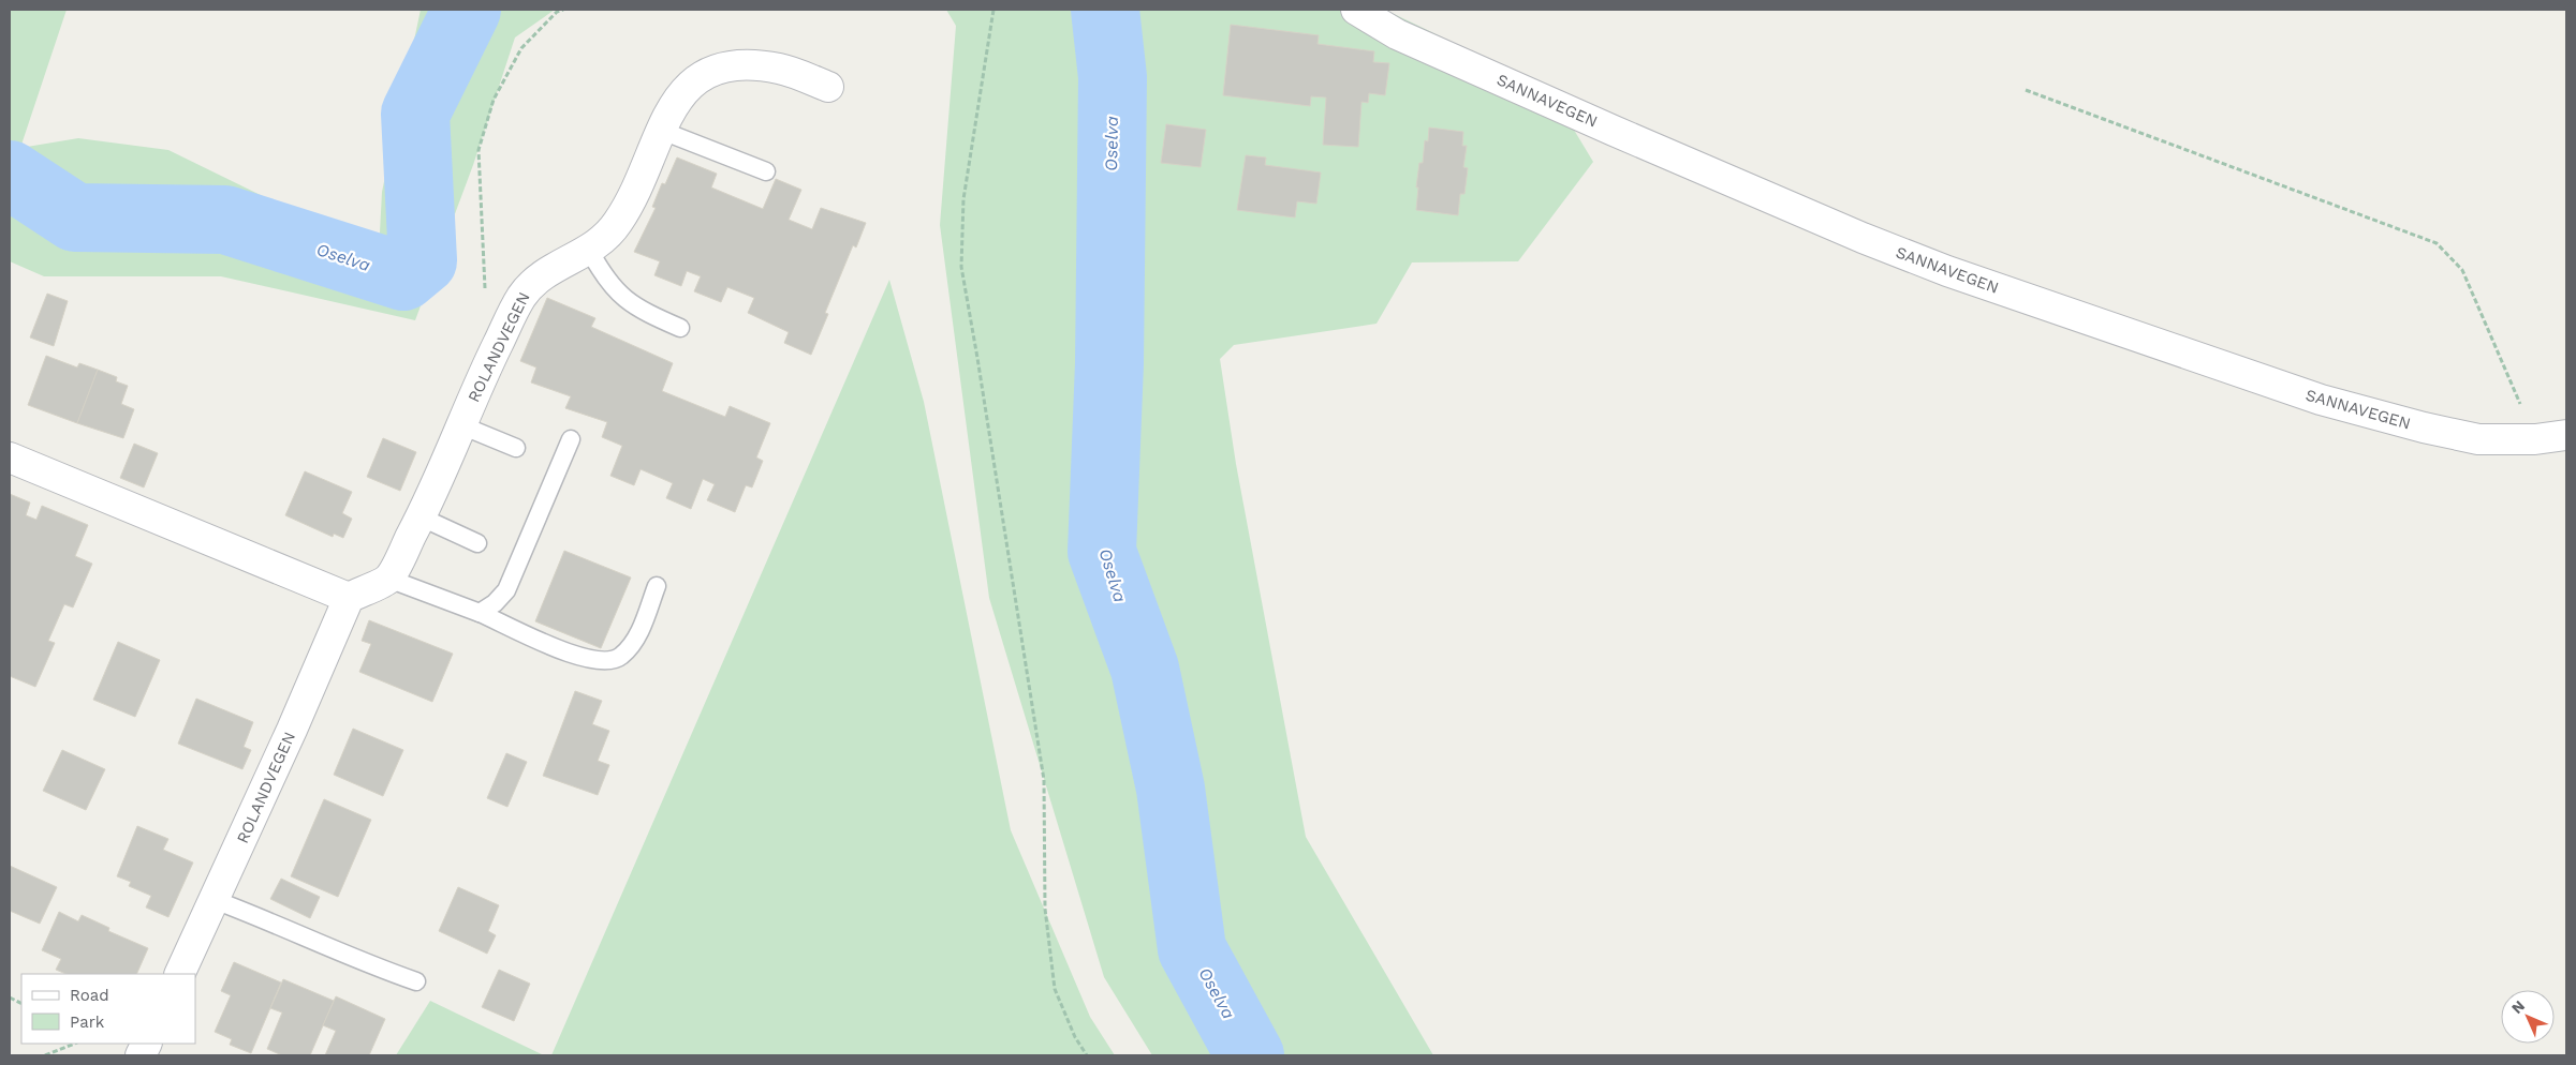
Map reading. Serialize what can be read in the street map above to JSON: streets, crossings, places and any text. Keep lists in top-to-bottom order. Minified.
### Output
{"streets":{"street":["SANNAVEGEN","ROLANDVEGEN"]},"water":["Oselva"],"legend":["Road","Park"],"north":"top left"}
